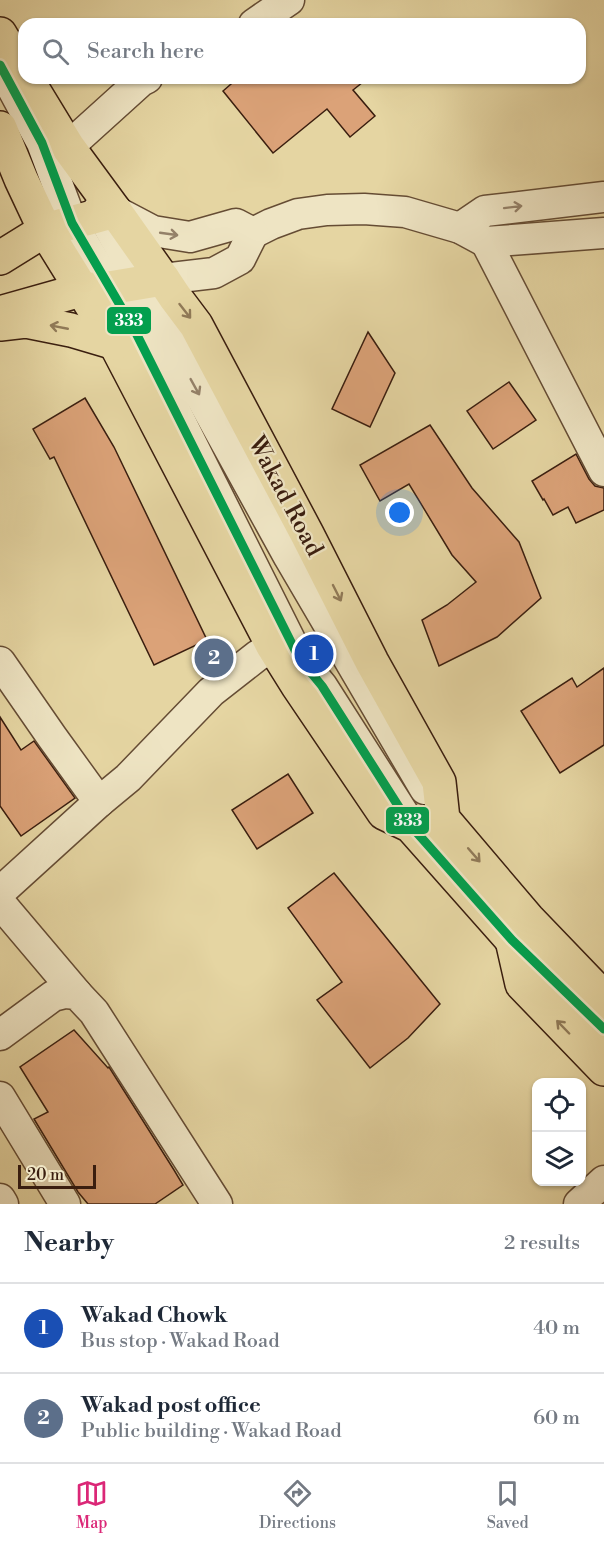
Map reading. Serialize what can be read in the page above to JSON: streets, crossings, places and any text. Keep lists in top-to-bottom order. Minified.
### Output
{"streets":{"main road":["Wakad Road"]},"lines":["transit line 333"],"scale_bar":"20 m","page":{"search":"Search here","pins":["1","2"],"scale":"20 m","heading":["Nearby","2 results"],"list":[{"mark":"1","name":"Wakad Chowk","note":"Bus stop · Wakad Road","value":"40 m"},{"mark":"2","name":"Wakad post office","note":"Public building · Wakad Road","value":"60 m"}],"nav":["Map","Directions","Saved"]}}
